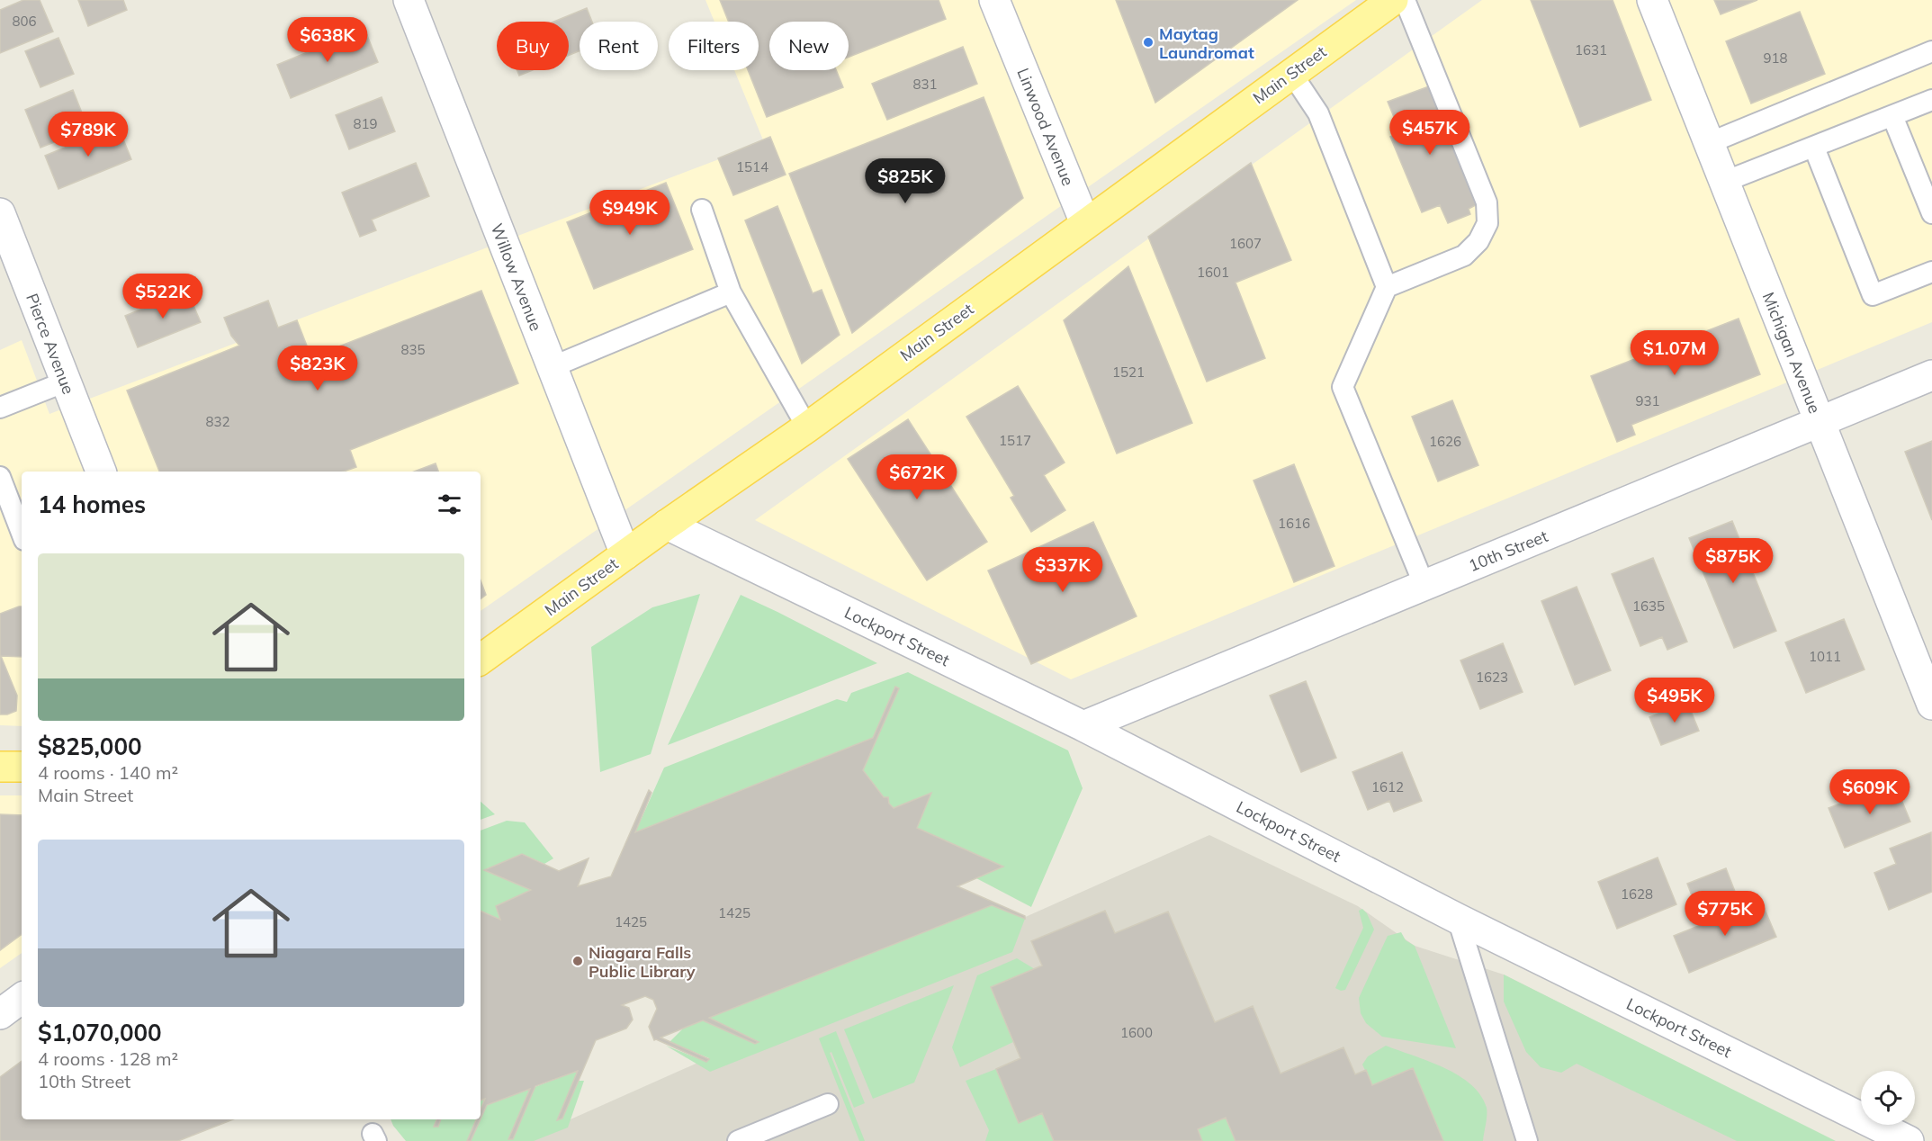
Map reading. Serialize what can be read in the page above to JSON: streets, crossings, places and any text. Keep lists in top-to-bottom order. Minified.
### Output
{"streets":{"main road":["Main Street"],"street":["Linwood Avenue","Willow Avenue","Pierce Avenue","Michigan Avenue","10th Street","Lockport Street"]},"crossings":[["Main Street","Linwood Avenue"],["Main Street","Willow Avenue"],["Main Street","Lockport Street"],["Michigan Avenue","10th Street"],["10th Street","Lockport Street"]],"places":["Maytag Laundromat","Niagara Falls Public Library"],"house_numbers":["806","1631","918","831","819","1514","1607","1601","835","1521","931","832","1517","1626","1616","1635","1011","1623","1612","1628","1425","1425","1600"],"page":{"price":["$638K","$457K","$789K","$825K","$949K","$522K","$1.07M","$823K","$672K","$875K","$337K","$495K","$609K","$775K"],"chip":["Buy","Rent","Filters","New"],"heading":"14 homes","list":[{"name":"$825,000","note":"4 rooms · 140 m² · Main Street"},{"name":"$1,070,000","note":"4 rooms · 128 m² · 10th Street"}]}}
